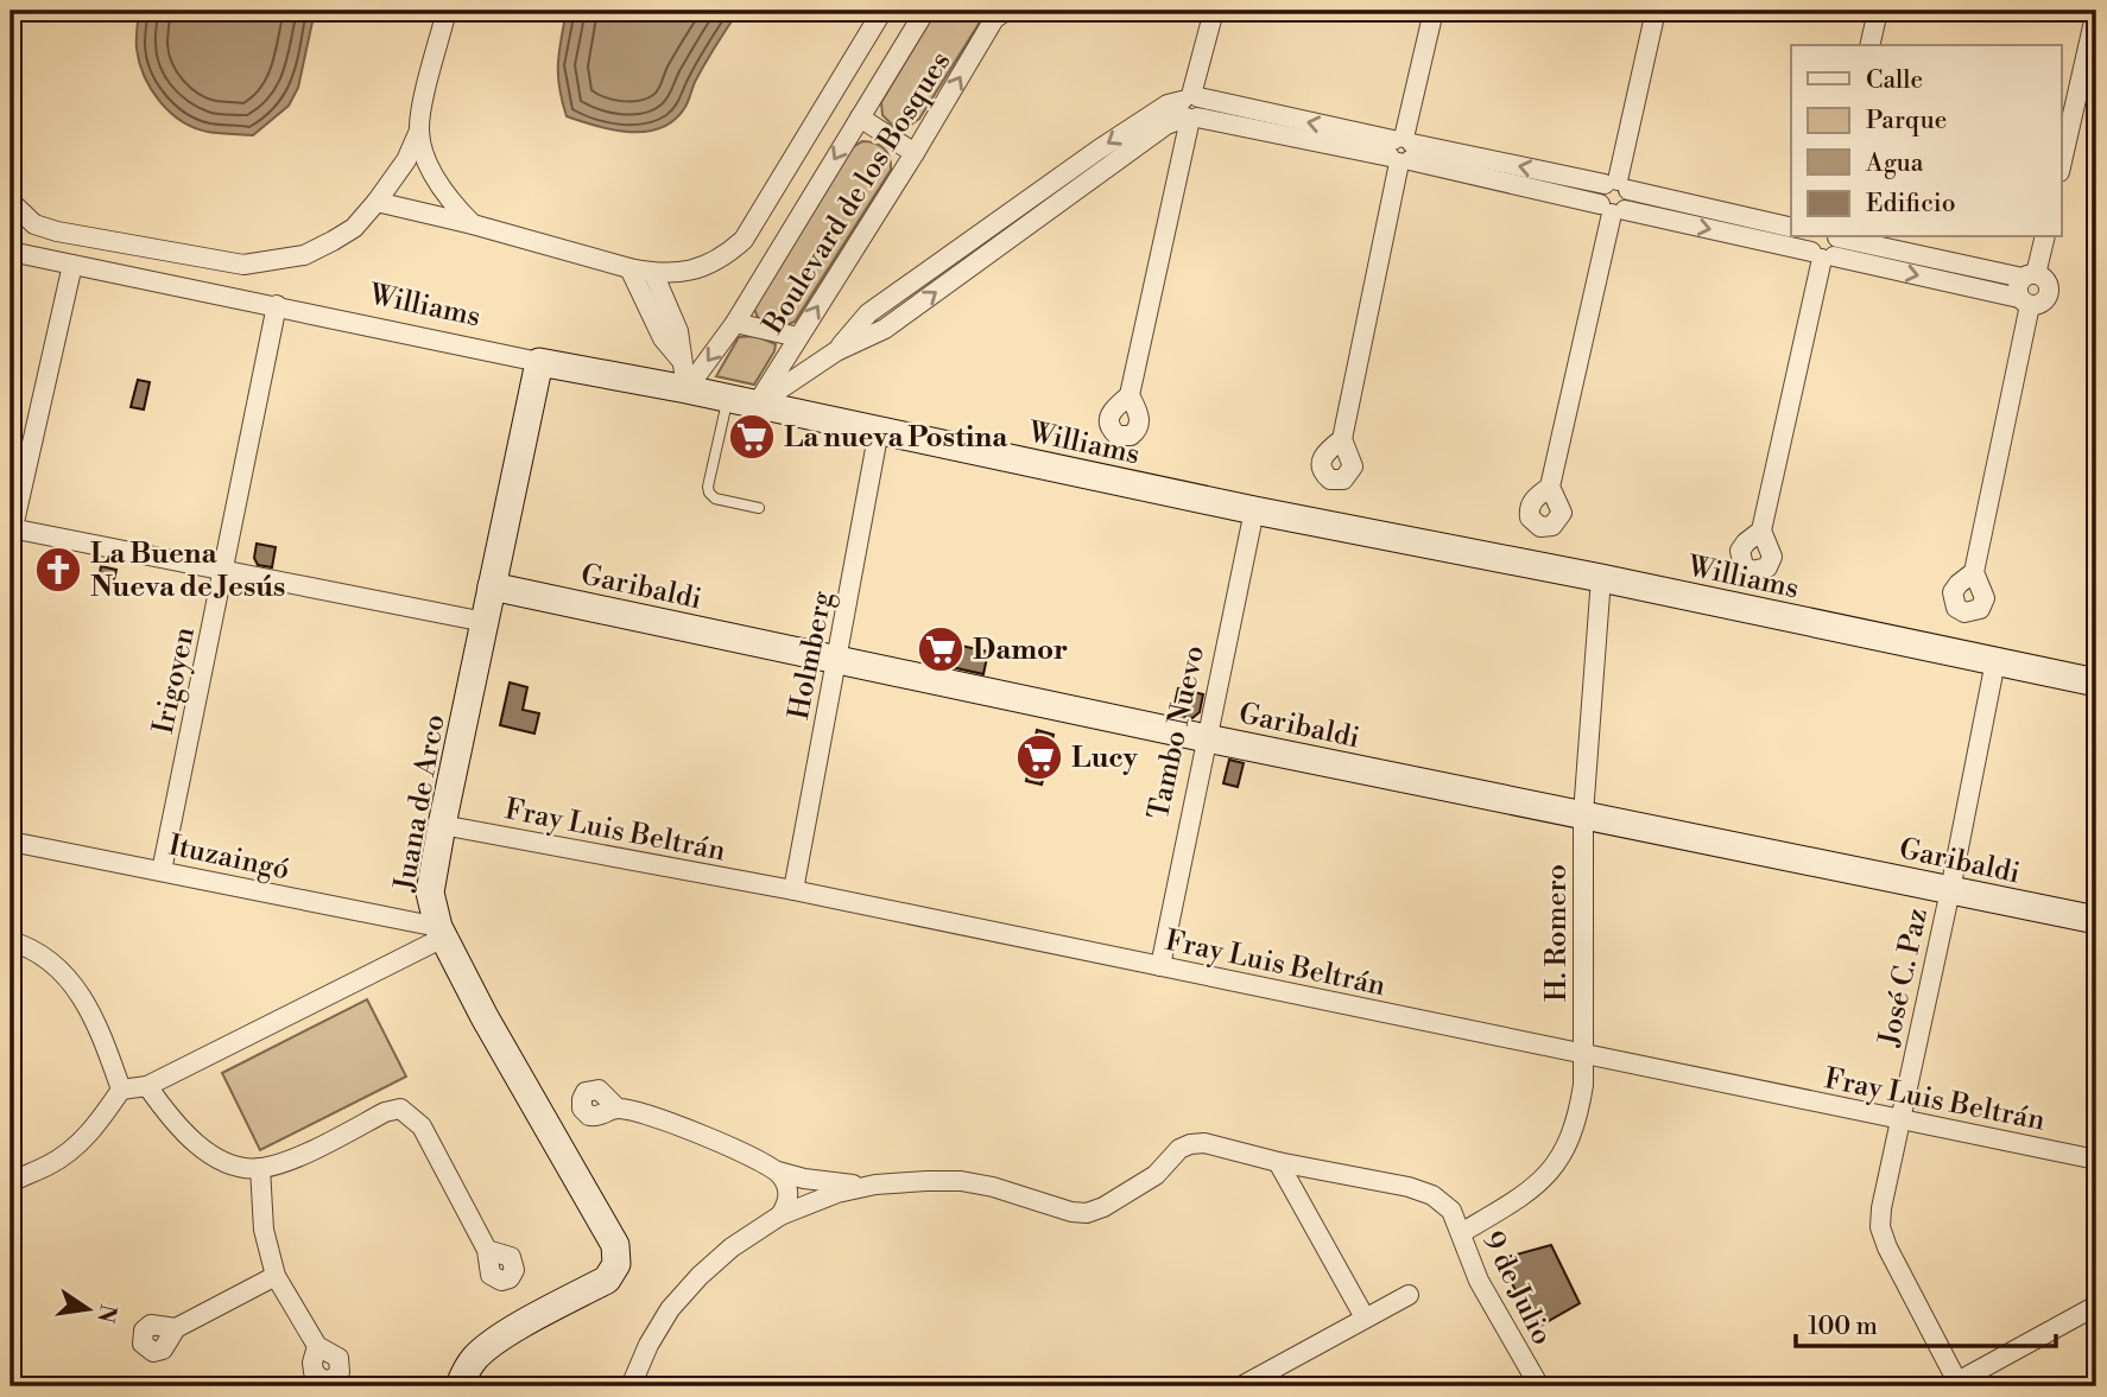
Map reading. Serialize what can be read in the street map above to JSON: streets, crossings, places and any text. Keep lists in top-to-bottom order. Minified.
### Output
{"streets":{"street":["Boulevard de los Bosques","Williams","Garibaldi","Holmberg","Irigoyen","Tambo Nuevo","Juana de Arco","Fray Luis Beltrán","Ituzaingó","H. Romero","José C. Paz","9 de Julio"]},"crossings":[["Boulevard de los Bosques","Williams"],["Williams","Holmberg"],["Williams","Irigoyen"],["Williams","Tambo Nuevo"],["Williams","Juana de Arco"],["Williams","H. Romero"],["Williams","José C. Paz"],["Garibaldi","Holmberg"],["Garibaldi","Tambo Nuevo"],["Garibaldi","Juana de Arco"],["Garibaldi","H. Romero"],["Garibaldi","José C. Paz"],["Holmberg","Fray Luis Beltrán"],["Irigoyen","Ituzaingó"],["Tambo Nuevo","Fray Luis Beltrán"],["Juana de Arco","Fray Luis Beltrán"],["Juana de Arco","Ituzaingó"],["Fray Luis Beltrán","H. Romero"],["Fray Luis Beltrán","José C. Paz"],["H. Romero","9 de Julio"]],"places":{"supermarket":["La nueva Postina","Damor","Lucy"],"church":["La Buena Nueva de Jesús"]},"legend":["Calle","Parque","Agua","Edificio"],"scale_bar":"100 m","north":"right"}
